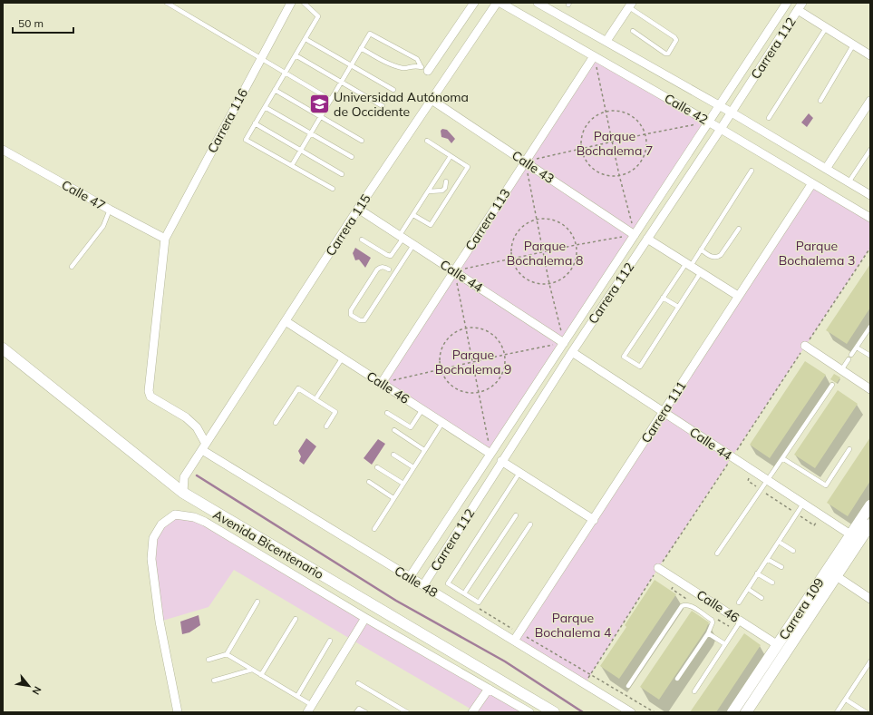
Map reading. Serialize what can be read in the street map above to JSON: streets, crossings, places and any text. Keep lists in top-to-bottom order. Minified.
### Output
{"streets":{"main road":["Avenida Bicentenario","Carrera 109"],"street":["Carrera 112","Calle 42","Carrera 116","Calle 43","Calle 47","Carrera 113","Carrera 115","Calle 44","Calle 46","Carrera 111","Calle 48"]},"crossings":[["Carrera 112","Calle 42"],["Carrera 112","Calle 43"],["Carrera 112","Calle 44"],["Carrera 112","Calle 46"],["Carrera 112","Calle 48"],["Calle 42","Carrera 113"],["Calle 42","Carrera 111"],["Carrera 116","Calle 47"],["Calle 43","Carrera 113"],["Calle 43","Carrera 115"],["Carrera 113","Calle 44"],["Carrera 113","Calle 46"],["Carrera 115","Calle 44"],["Carrera 115","Calle 46"],["Carrera 115","Avenida Bicentenario"],["Carrera 115","Calle 48"],["Calle 44","Carrera 111"],["Calle 44","Carrera 109"],["Calle 46","Carrera 109"],["Carrera 111","Calle 48"]],"parks":["Parque Bochalema 7","Parque Bochalema 8","Parque Bochalema 3","Parque Bochalema 9","Parque Bochalema 4"],"places":{"school or university":["Universidad Autónoma de Occidente"]},"scale_bar":"50 m","north":"bottom right"}
